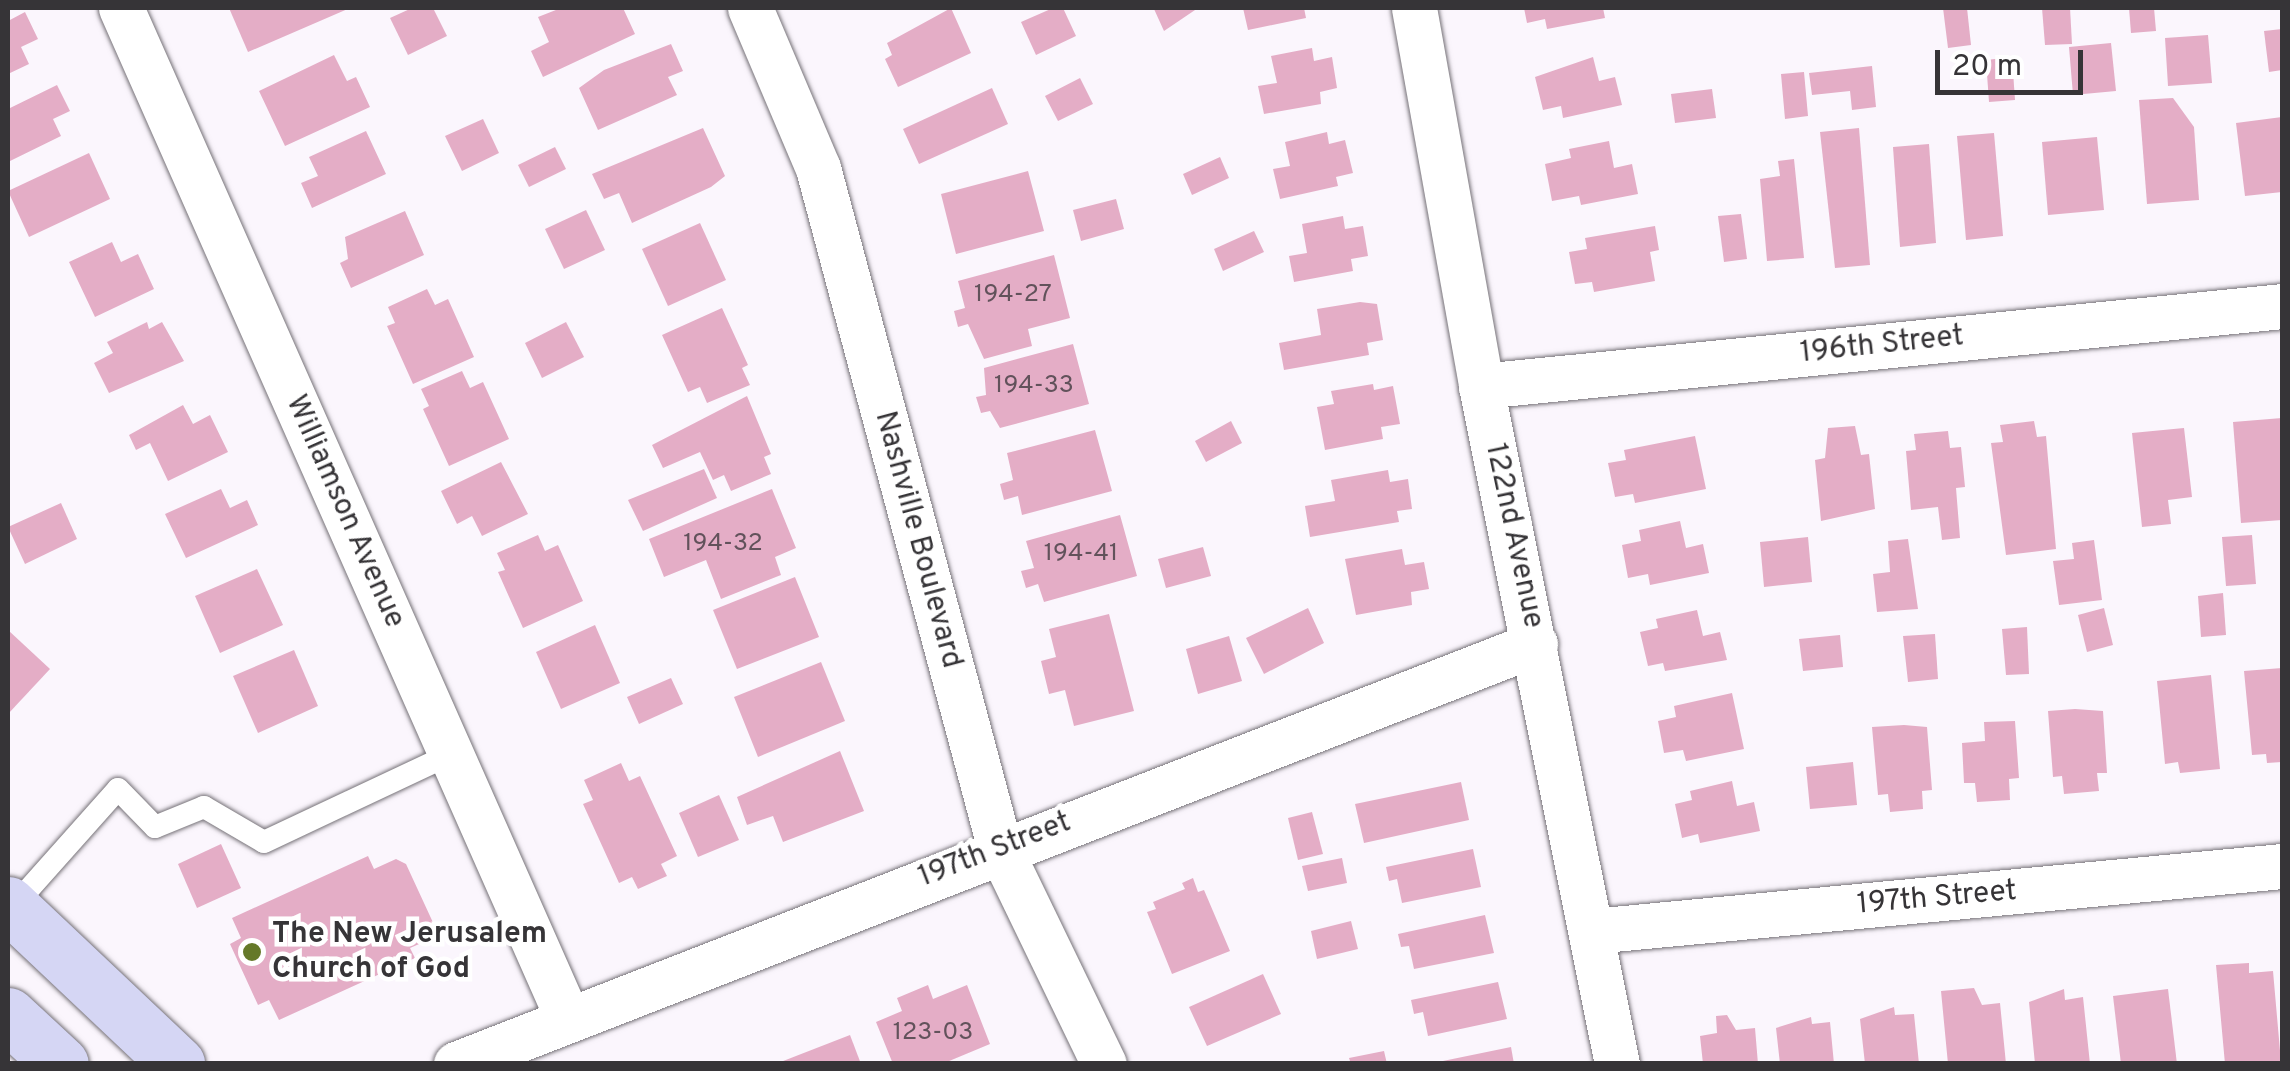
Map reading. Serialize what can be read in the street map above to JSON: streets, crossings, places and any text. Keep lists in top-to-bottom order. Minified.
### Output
{"streets":{"street":["196th Street","Williamson Avenue","122nd Avenue","Nashville Boulevard","197th Street"]},"crossings":[["196th Street","122nd Avenue"],["Williamson Avenue","197th Street"],["122nd Avenue","197th Street"],["Nashville Boulevard","197th Street"]],"places":["The New Jerusalem Church of God"],"house_numbers":["194-27","194-33","194-32","194-41","123-03"],"scale_bar":"20 m"}
